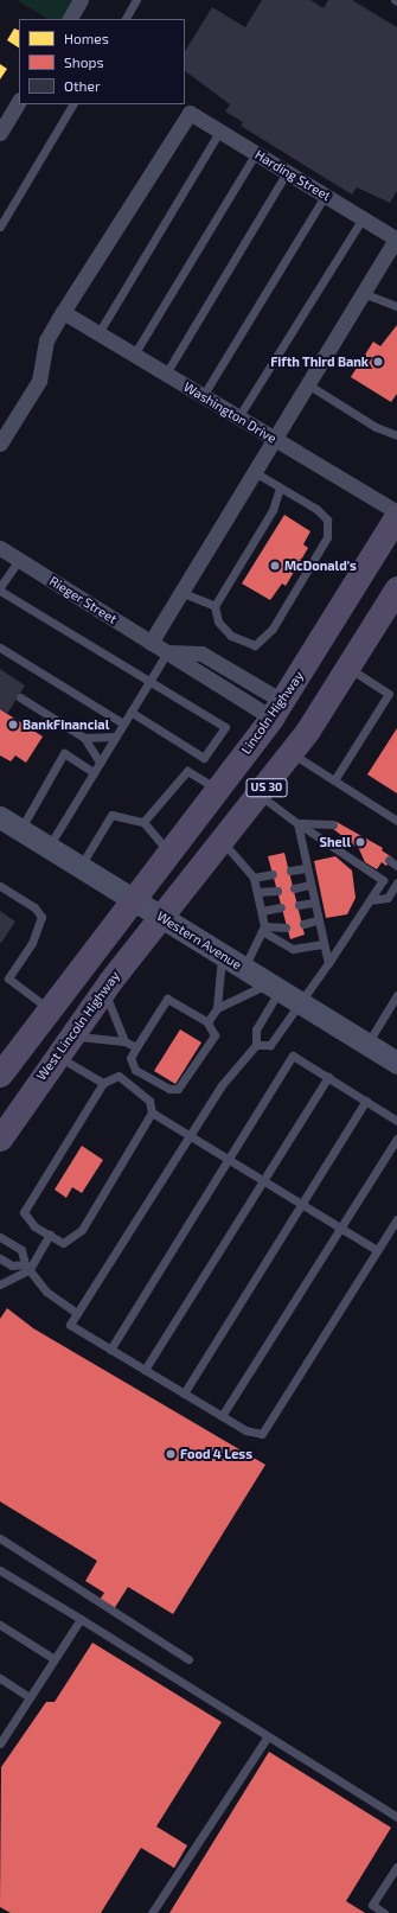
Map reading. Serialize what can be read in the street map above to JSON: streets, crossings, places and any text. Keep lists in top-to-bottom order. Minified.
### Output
{"streets":{"main road":["Lincoln Highway","US 30","Western Avenue","West Lincoln Highway"],"street":["Harding Street","Washington Drive","Rieger Street"]},"crossings":[["Harding Street","Washington Drive"],["Washington Drive","Lincoln Highway"],["Rieger Street","Lincoln Highway"],["Lincoln Highway","US 30"],["Lincoln Highway","Western Avenue"],["US 30","Western Avenue"],["US 30","West Lincoln Highway"],["Western Avenue","West Lincoln Highway"]],"places":["Fifth Third Bank","McDonald's","BankFinancial","Shell","Food 4 Less"],"legend":["Homes","Shops","Other"]}
